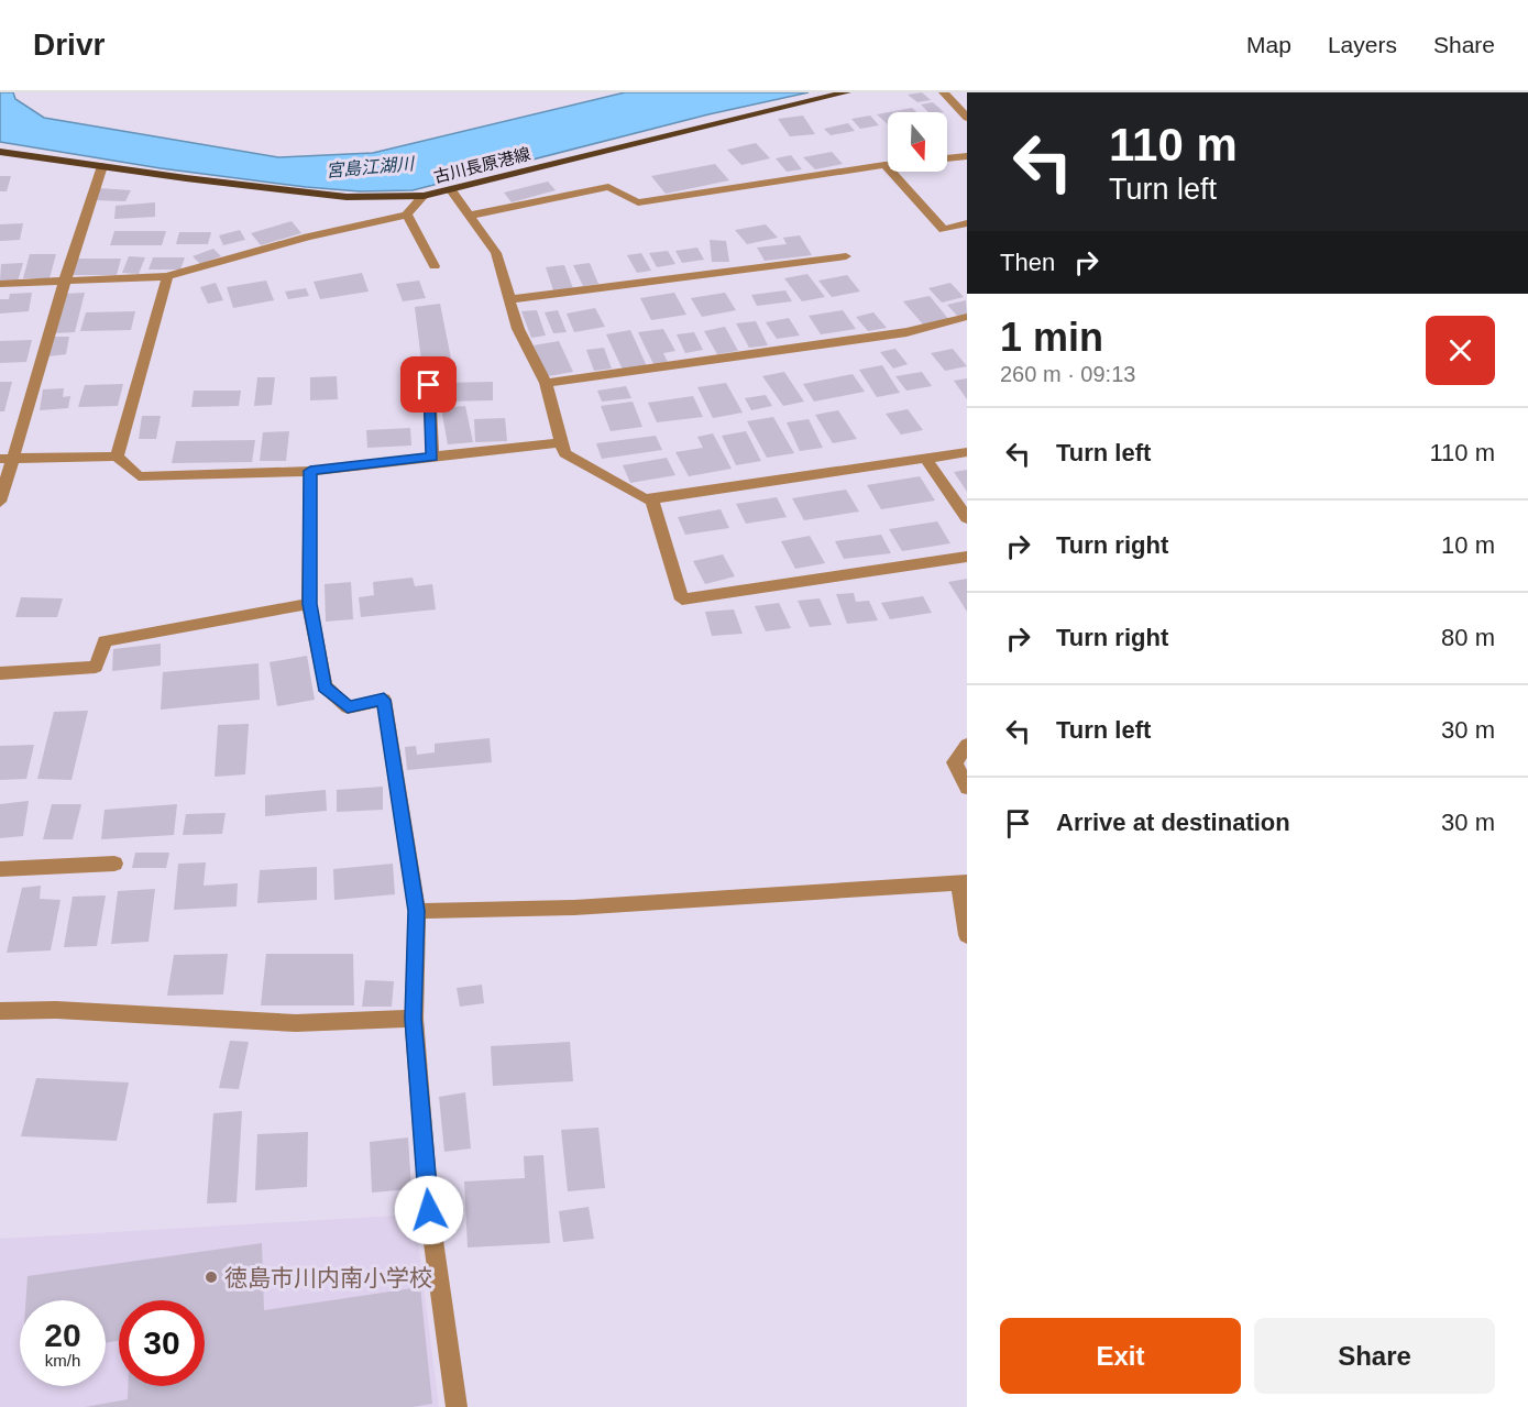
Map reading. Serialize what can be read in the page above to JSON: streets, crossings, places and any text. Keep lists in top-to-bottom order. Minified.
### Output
{"streets":{"main road":["古川長原港線"]},"water":["宮島江湖川"],"places":["徳島市川内南小学校"],"north":"bottom","page":{"header":"Drivr","nav":["Map","Layers","Share"],"turn":["110 m","Turn left"],"then":"Then","heading":["1 min","260 m · 09:13"],"list":[{"name":"Turn left","value":"110 m"},{"name":"Turn right","value":"10 m"},{"name":"Turn right","value":"80 m"},{"name":"Turn left","value":"30 m"},{"name":"Arrive at destination","value":"30 m"}],"speed":"20 km/h","limit":"30","buttons":["Exit","Share"]}}
